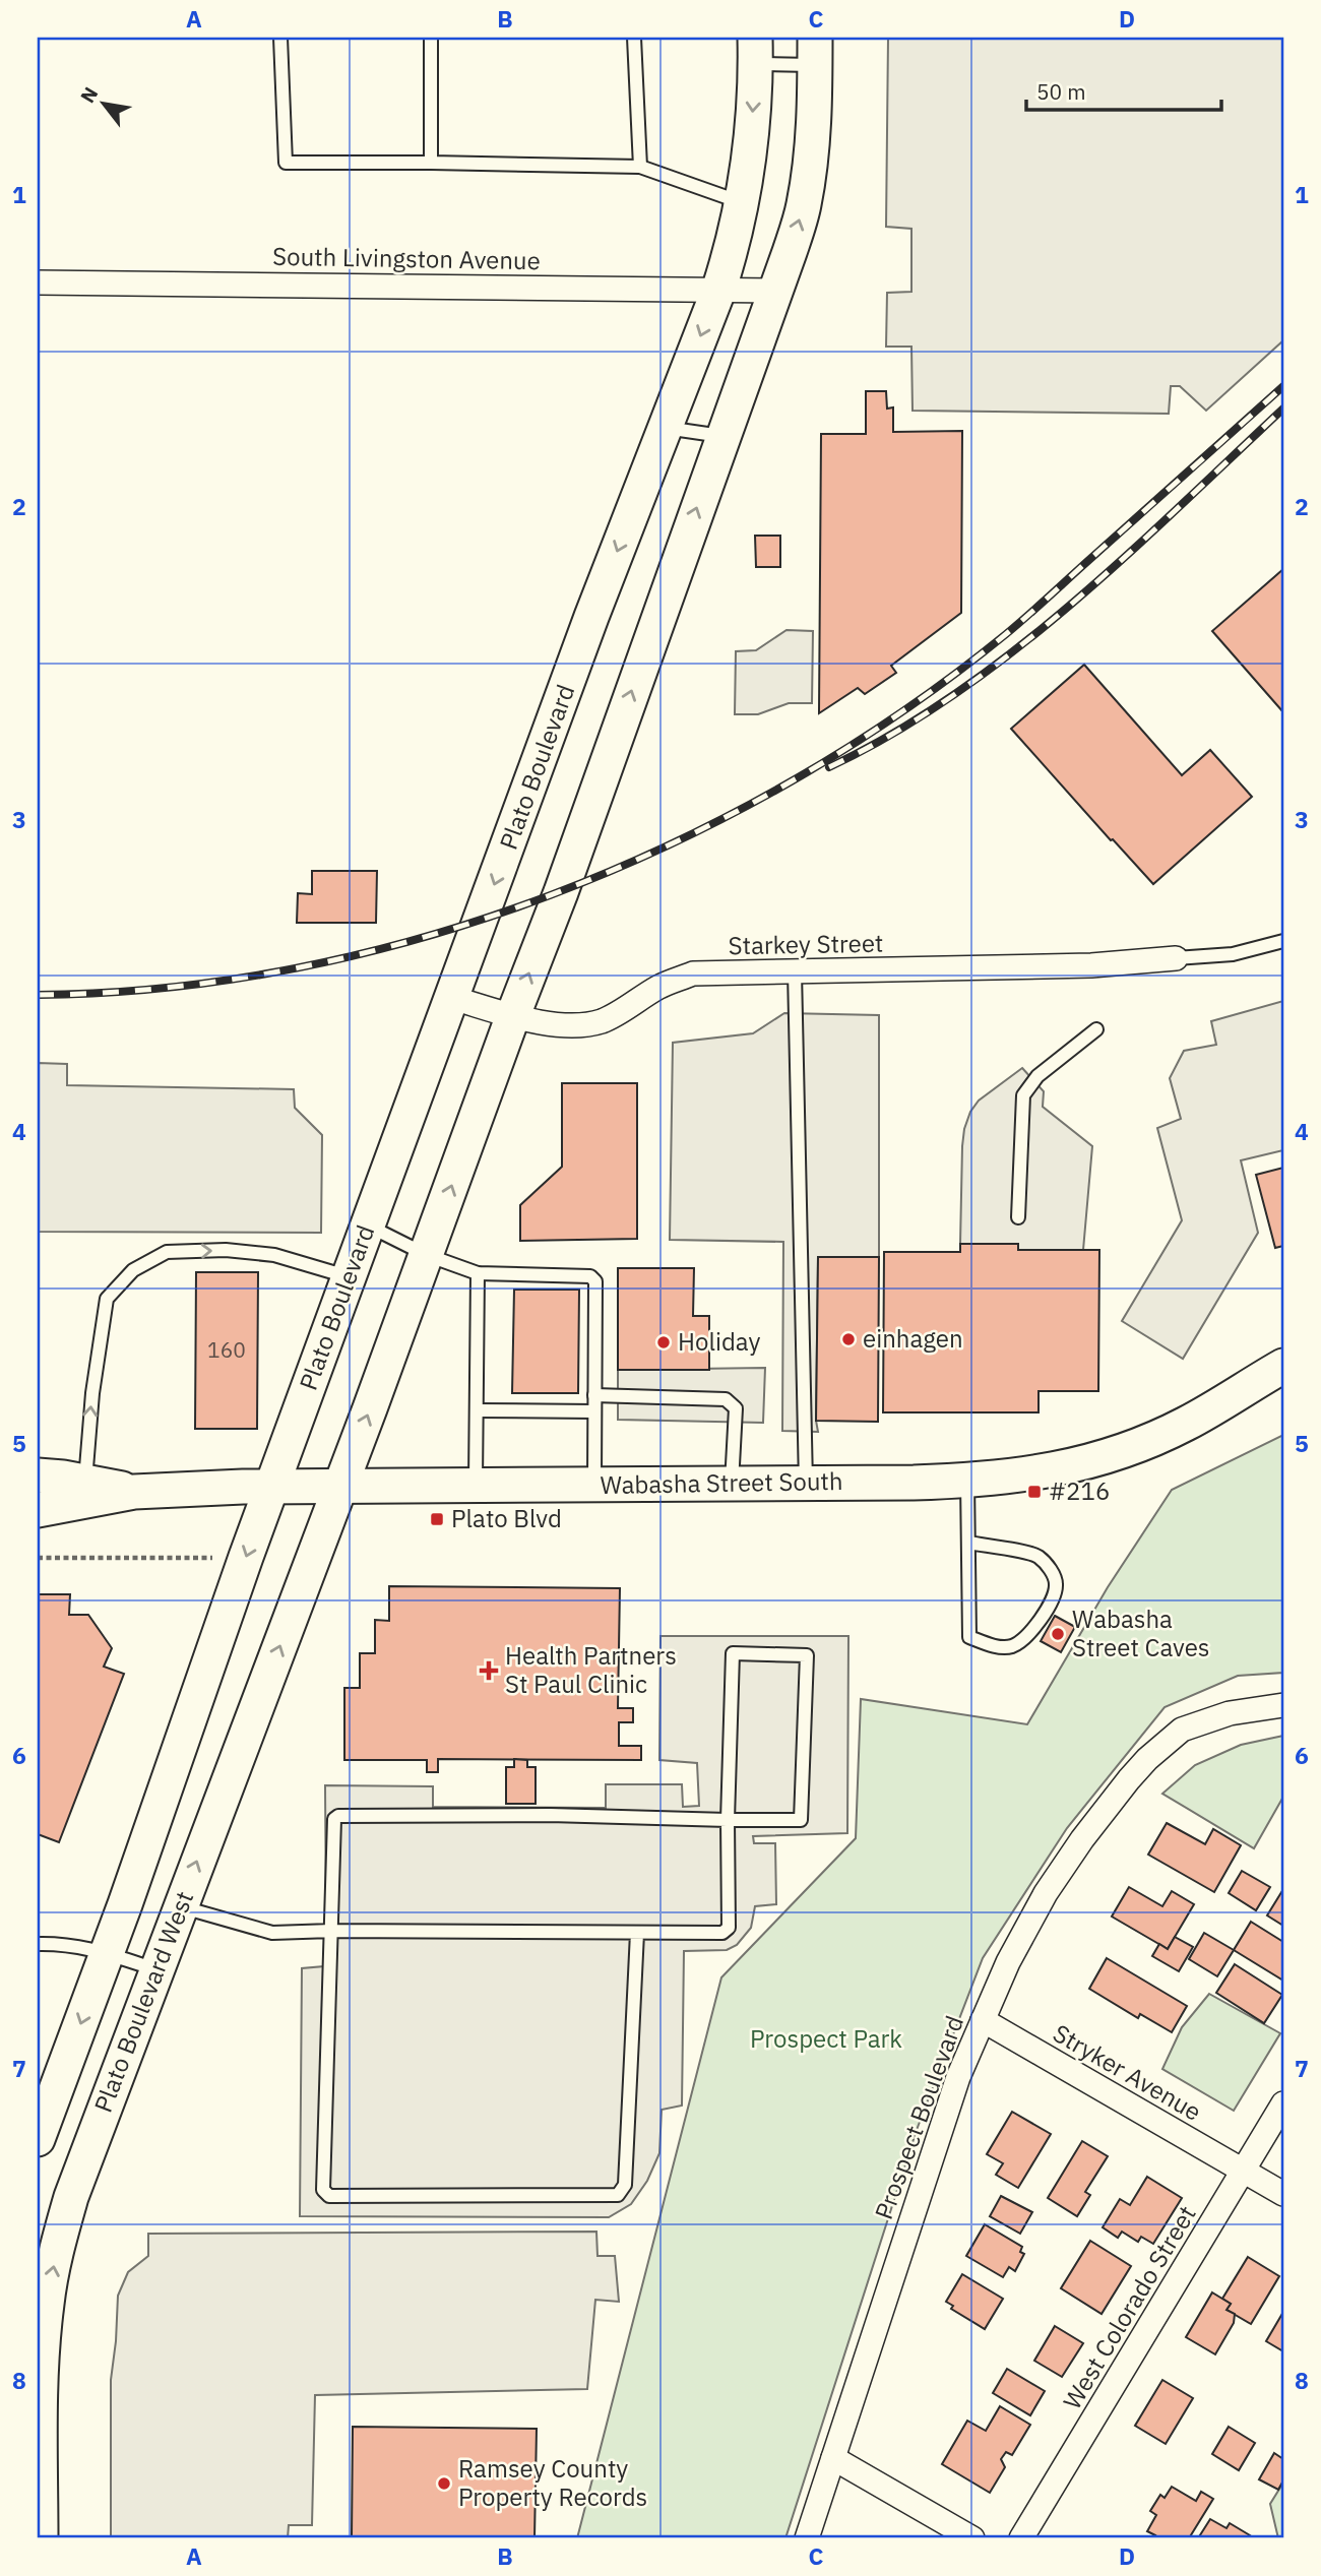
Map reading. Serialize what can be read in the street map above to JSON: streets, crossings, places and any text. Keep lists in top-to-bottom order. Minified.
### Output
{"streets":{"main road":["Plato Boulevard","Wabasha Street South","Plato Boulevard West"],"street":["South Livingston Avenue","Starkey Street","Stryker Avenue","Prospect Boulevard","West Colorado Street"]},"crossings":[["South Livingston Avenue","Plato Boulevard"],["Plato Boulevard","Starkey Street"],["Plato Boulevard","Wabasha Street South"],["Plato Boulevard","Plato Boulevard West"],["Wabasha Street South","Plato Boulevard West"],["Stryker Avenue","Prospect Boulevard"],["Stryker Avenue","West Colorado Street"]],"parks":["Prospect Park"],"places":{"other":["einhagen","Holiday","Wabasha Street Caves","Ramsey County Property Records"],"transit":["#216","Plato Blvd"],"health":["Health Partners St Paul Clinic"]},"house_numbers":["160"],"scale_bar":"50 m","north":"top left","grid":{"columns":["A","B","C","D"],"rows":["1","2","3","4","5","6","7","8"]}}
